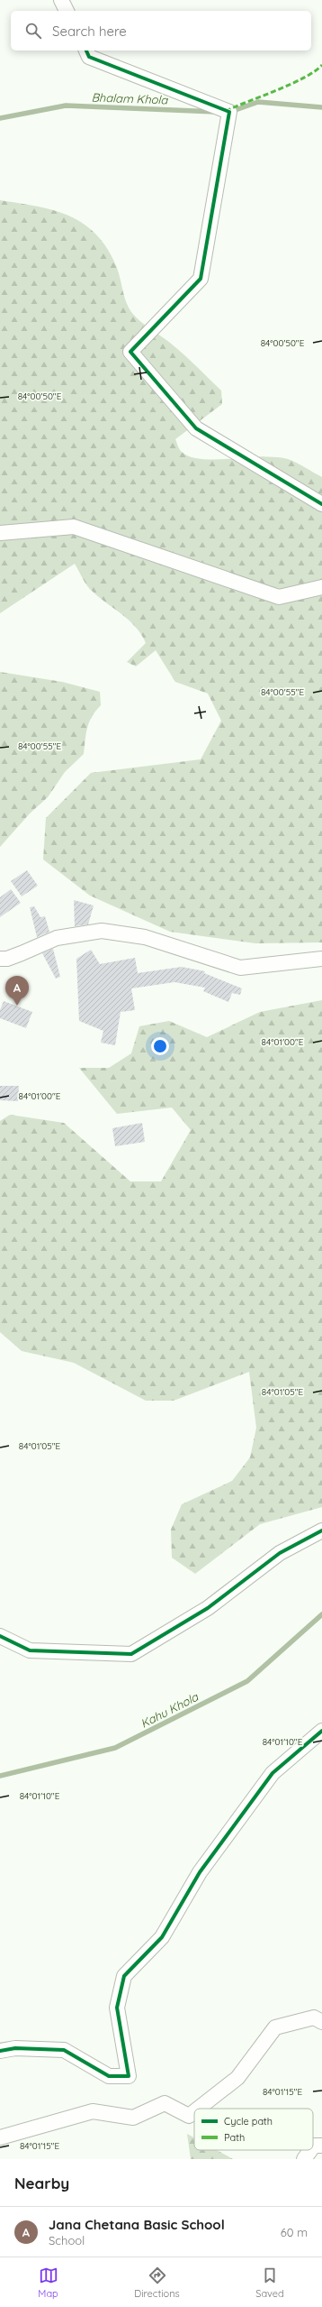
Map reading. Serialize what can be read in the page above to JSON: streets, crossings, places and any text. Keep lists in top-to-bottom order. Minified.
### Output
{"water":["Bhalam Khola","Kahu Khola"],"legend":["Cycle path","Path"],"page":{"search":"Search here","pins":"A","heading":"Nearby","list":[{"mark":"A","name":"Jana Chetana Basic School","note":"School","value":"60 m"}],"nav":["Map","Directions","Saved"]},"coordinates":["84°00'50\"E","84°00'55\"E","84°01'00\"E","84°01'05\"E","84°01'10\"E","84°01'15\"E"]}
